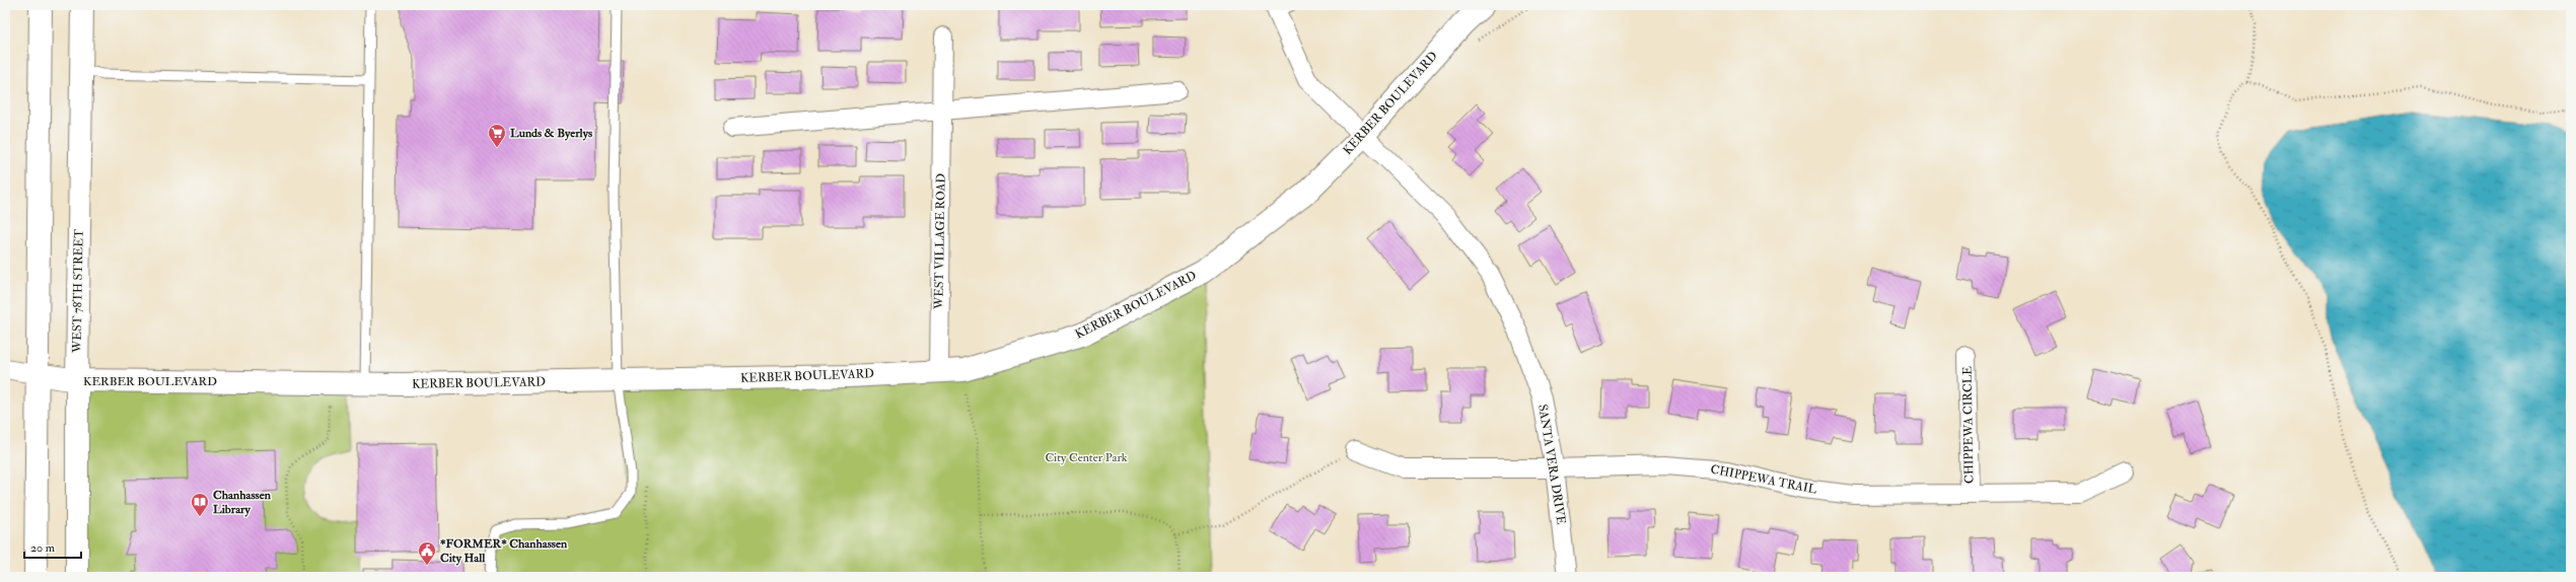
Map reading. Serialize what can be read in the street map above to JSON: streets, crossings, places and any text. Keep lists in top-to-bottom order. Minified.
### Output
{"streets":{"street":["KERBER BOULEVARD","WEST VILLAGE ROAD","WEST 78TH STREET","CHIPPEWA CIRCLE","SANTA VERA DRIVE","CHIPPEWA TRAIL"]},"crossings":[["KERBER BOULEVARD","WEST VILLAGE ROAD"],["KERBER BOULEVARD","WEST 78TH STREET"],["KERBER BOULEVARD","SANTA VERA DRIVE"],["CHIPPEWA CIRCLE","CHIPPEWA TRAIL"],["SANTA VERA DRIVE","CHIPPEWA TRAIL"]],"parks":["City Center Park"],"places":{"supermarket":["Lunds & Byerlys"],"library":["Chanhassen Library"],"public building":["*FORMER* Chanhassen City Hall"]},"scale_bar":"20 m"}
